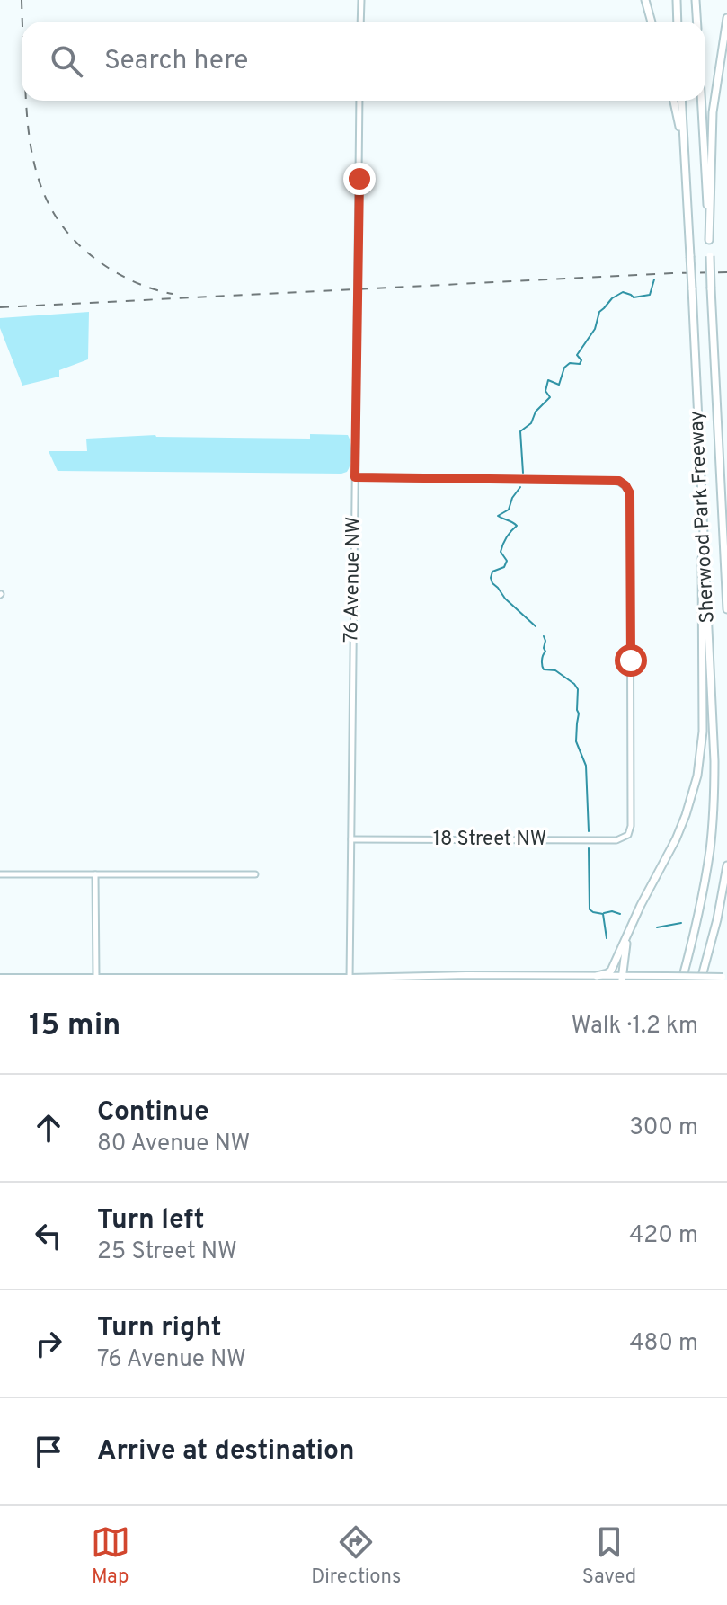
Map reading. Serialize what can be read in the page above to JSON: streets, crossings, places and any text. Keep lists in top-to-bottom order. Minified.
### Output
{"streets":{"highway":["Sherwood Park Freeway"],"street":["76 Avenue NW","18 Street NW"]},"crossings":[["76 Avenue NW","18 Street NW"]],"page":{"search":"Search here","heading":["15 min","Walk · 1.2 km"],"list":[["Continue","80 Avenue NW","300 m"],["Turn left","25 Street NW","420 m"],["Turn right","76 Avenue NW","480 m"],"Arrive at destination"],"nav":["Map","Directions","Saved"]}}
